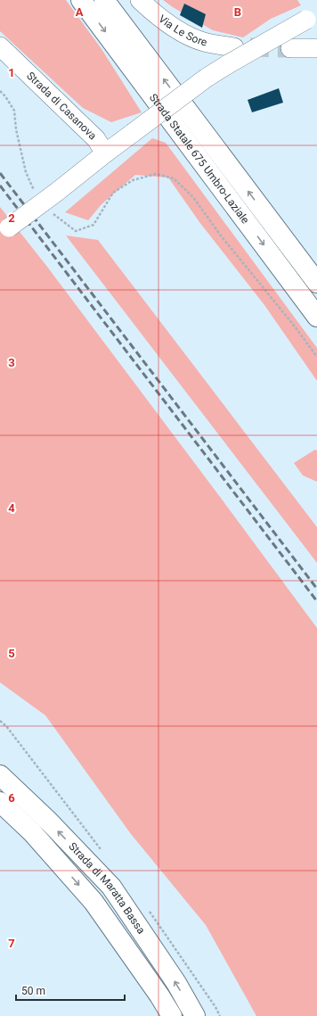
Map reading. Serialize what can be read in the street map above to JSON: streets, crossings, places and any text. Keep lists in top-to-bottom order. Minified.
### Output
{"streets":{"main road":["Strada Statale 675 Umbro-Laziale","Strada di Maratta Bassa"],"street":["Via Le Sore","Strada di Casanova"]},"scale_bar":"50 m","grid":{"columns":["A","B"],"rows":["1","2","3","4","5","6","7"]}}
